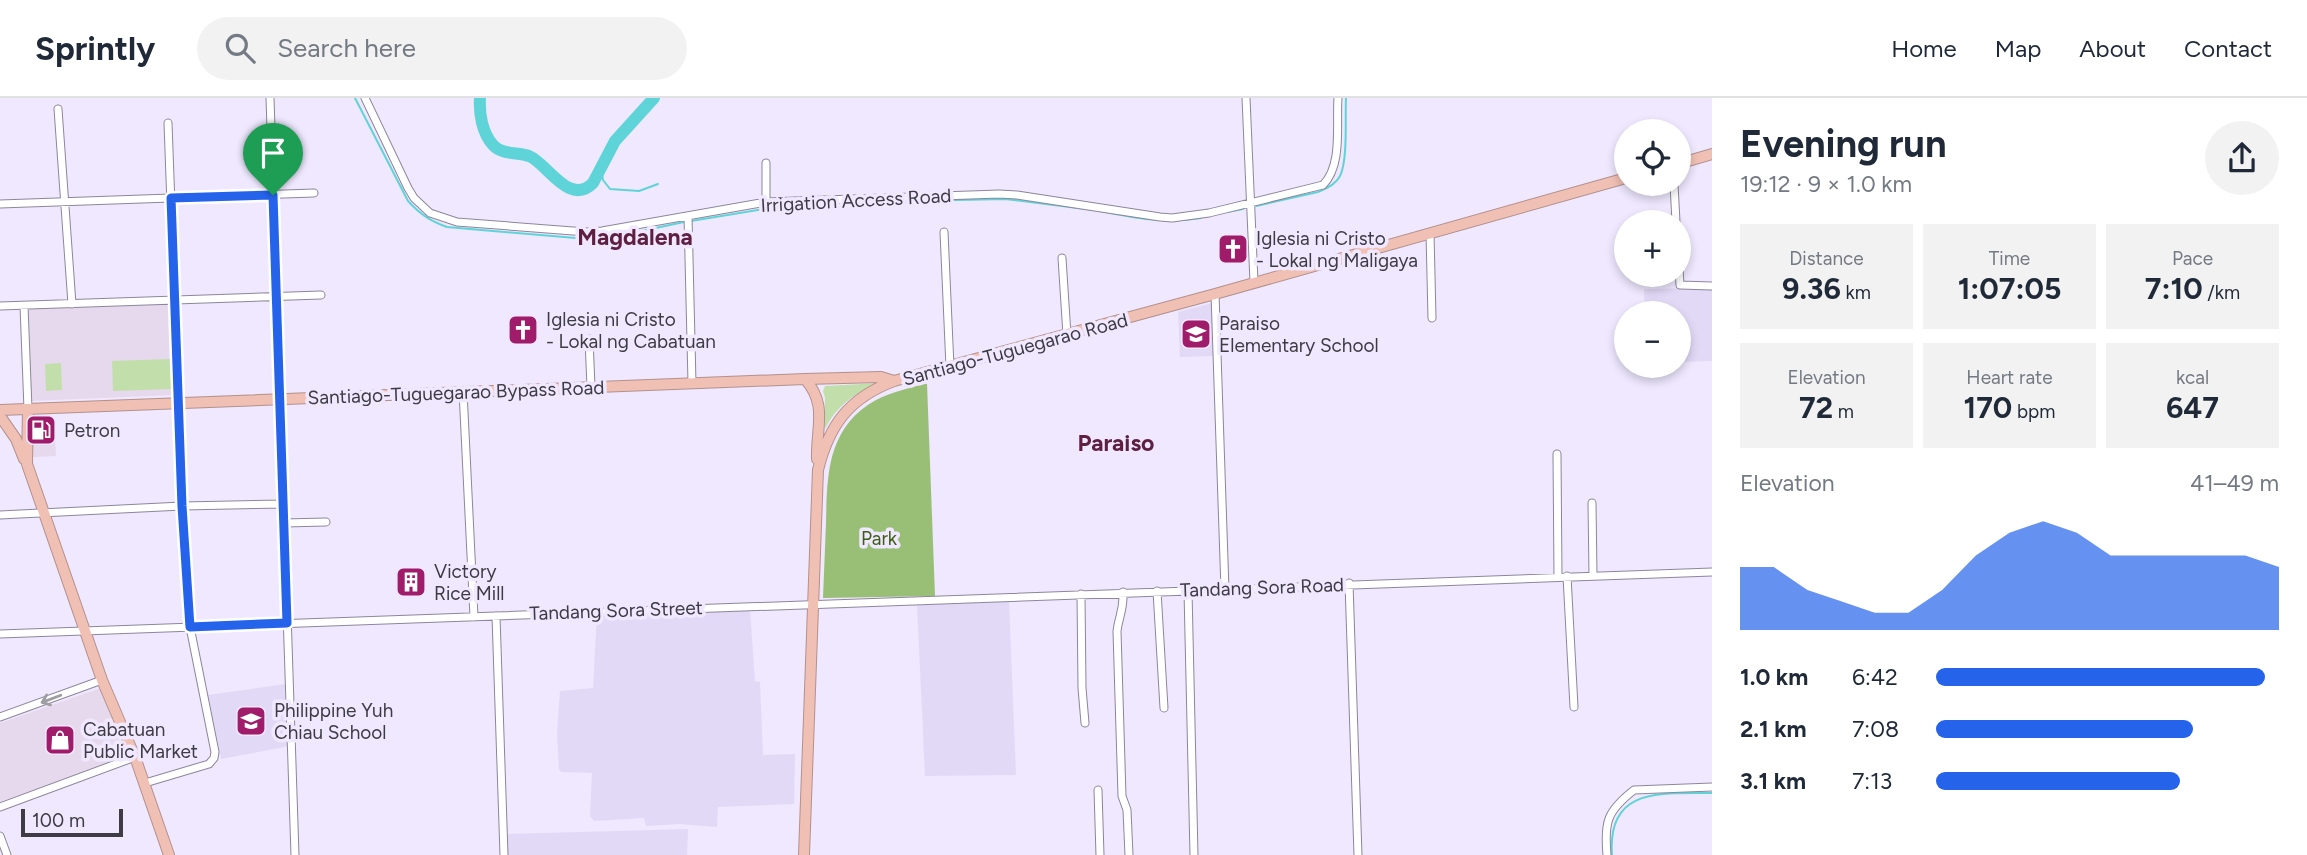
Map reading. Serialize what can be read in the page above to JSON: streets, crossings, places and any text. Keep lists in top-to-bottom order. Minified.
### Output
{"streets":{"highway":["Santiago-Tuguegarao Road","Santiago-Tuguegarao Bypass Road"],"street":["Irrigation Access Road","Tandang Sora Road","Tandang Sora Street"]},"crossings":[["Santiago-Tuguegarao Road","Santiago-Tuguegarao Bypass Road"],["Santiago-Tuguegarao Road","Tandang Sora Road"],["Santiago-Tuguegarao Road","Tandang Sora Street"],["Tandang Sora Road","Tandang Sora Street"]],"districts":["Magdalena","Paraiso"],"parks":["Park"],"places":{"church":["Iglesia ni Cristo - Lokal ng Maligaya","Iglesia ni Cristo - Lokal ng Cabatuan"],"school or university":["Paraiso Elementary School","Philippine Yuh Chiau School"],"fuel station":["Petron"],"building":["Victory Rice Mill"],"shop":["Cabatuan Public Market"]},"scale_bar":"100 m","page":{"header":"Sprintly","search":"Search here","nav":["Home","Map","About","Contact"],"heading":["Evening run","19:12 · 9 × 1.0 km"],"map_buttons":["+","−"],"stats":[["Distance","9.36 km"],["Time","1:07:05"],["Pace","7:10 /km"],["Elevation","72 m"],["Heart rate","170 bpm"],["kcal","647"]],"chart":["Elevation","41–49 m"],"list":[{"name":"1.0 km","note":"6:42"},{"name":"2.1 km","note":"7:08"},{"name":"3.1 km","note":"7:13"}],"scale":"100 m"}}
